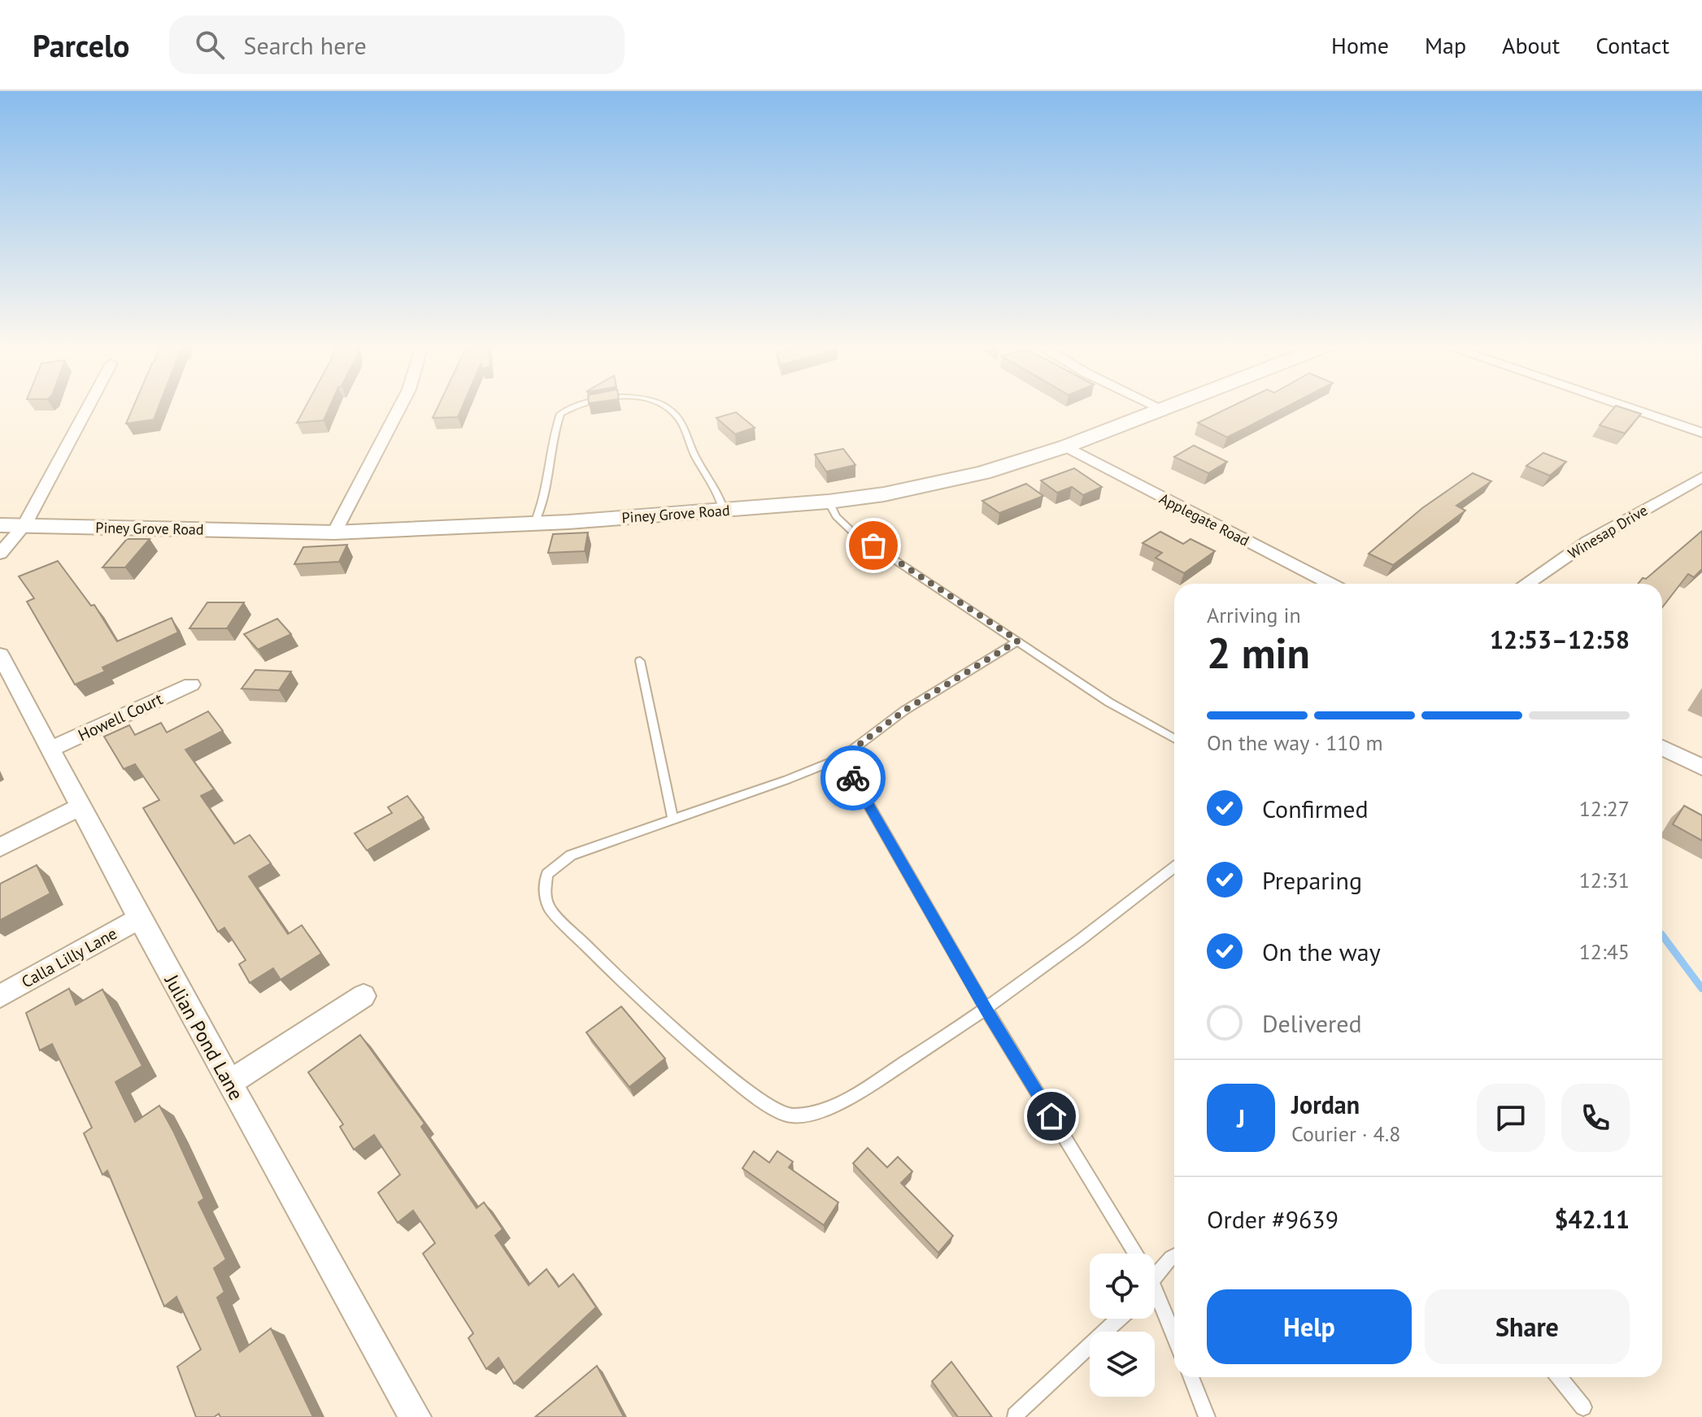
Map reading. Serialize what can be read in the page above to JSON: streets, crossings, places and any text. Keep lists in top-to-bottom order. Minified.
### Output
{"streets":{"main road":["Piney Grove Road"],"street":["Applegate Road","Winesap Drive","Howell Court","Calla Lilly Lane","Julian Pond Lane"]},"crossings":[["Piney Grove Road","Applegate Road"],["Howell Court","Julian Pond Lane"],["Calla Lilly Lane","Julian Pond Lane"]],"page":{"header":"Parcelo","search":"Search here","nav":["Home","Map","About","Contact"],"heading":["2 min","Arriving in","12:53–12:58"],"panel":["Jordan","Courier · 4.8","Order #9639","$42.11"],"bar":"On the way · 110 m","list":[["Confirmed","12:27"],["Preparing","12:31"],["On the way","12:45"],"Delivered"],"round":"J","buttons":["Help","Share"]}}
